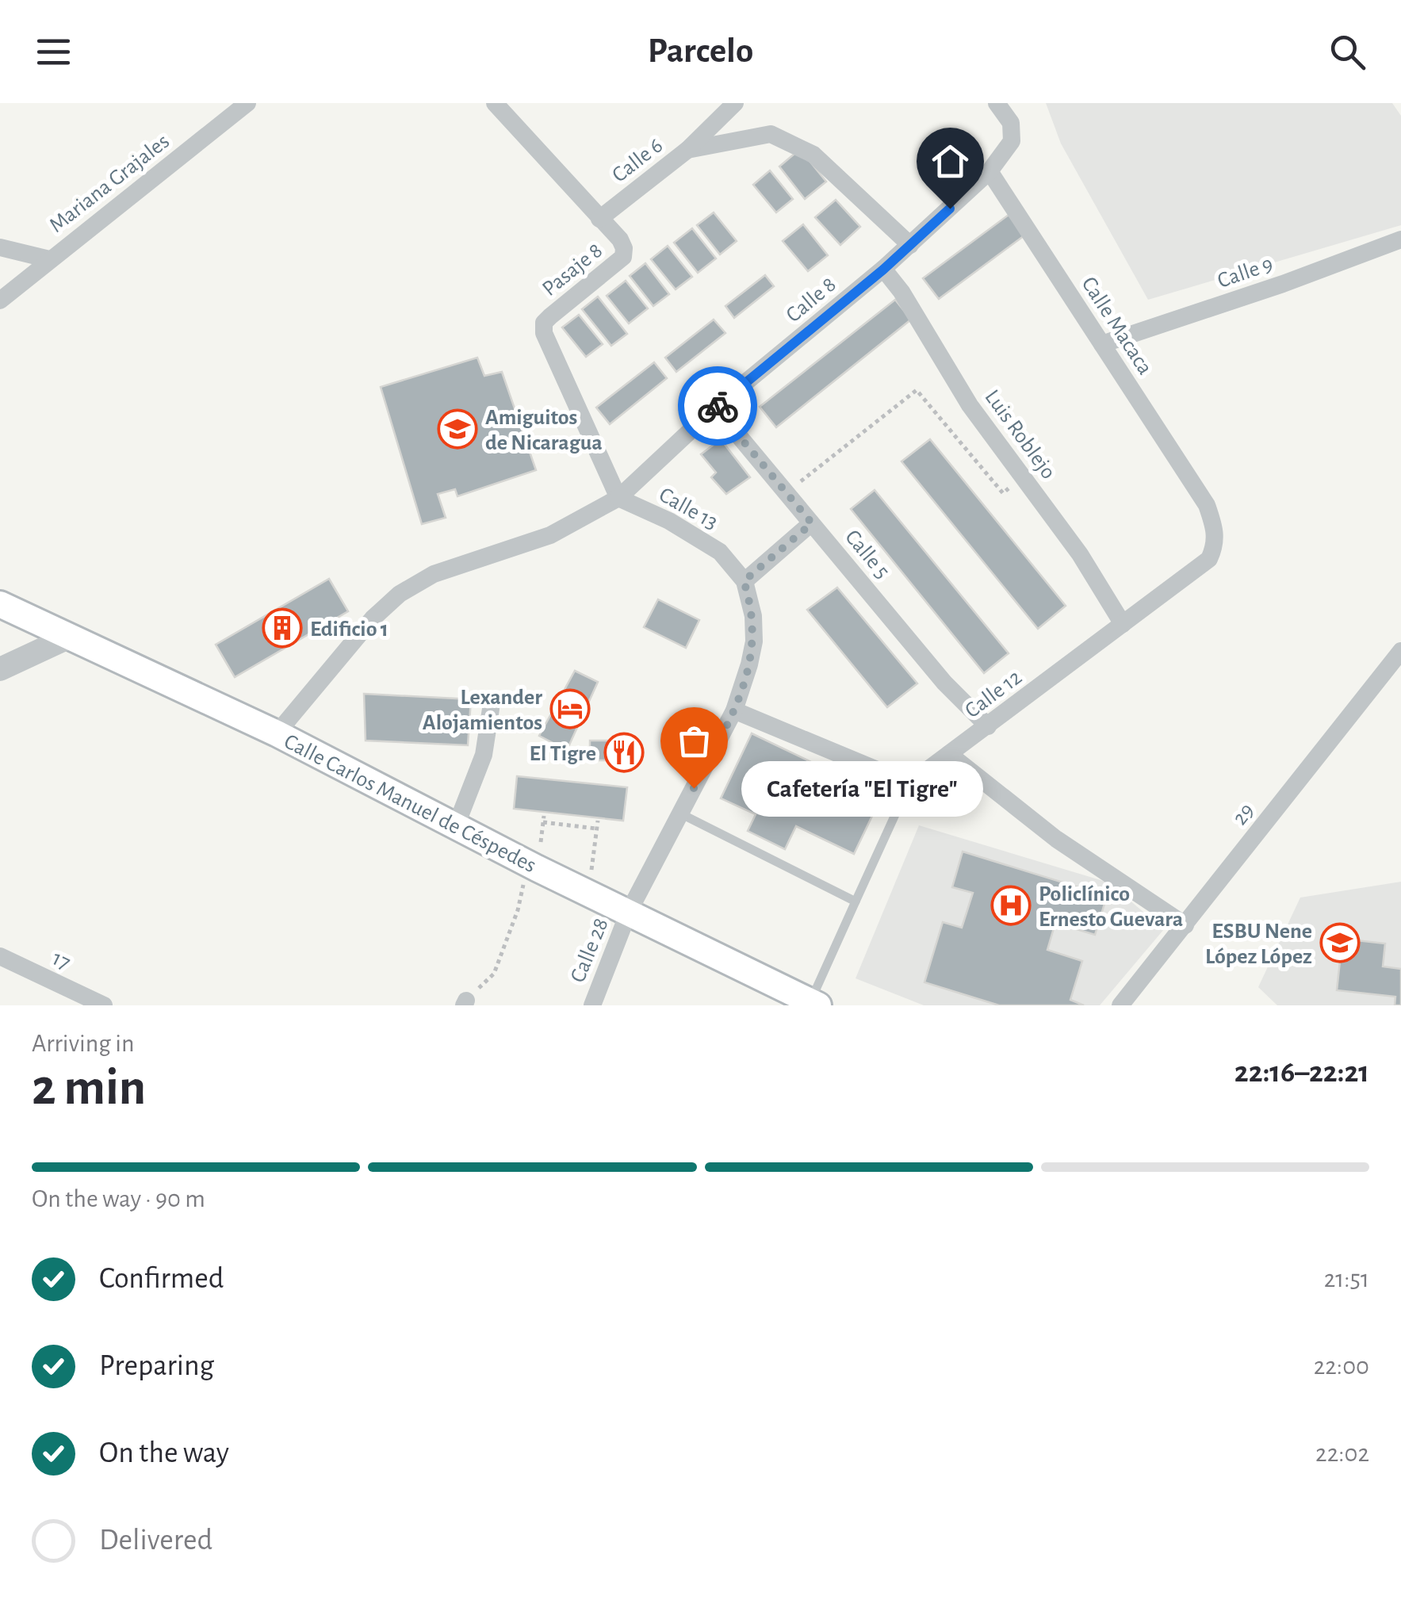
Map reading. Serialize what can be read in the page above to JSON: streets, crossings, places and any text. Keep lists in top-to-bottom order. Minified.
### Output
{"streets":{"main road":["Calle Carlos Manuel de Céspedes"],"street":["Calle 6","Mariana Grajales","Pasaje 8","Calle 9","Calle 8","Calle Macaca","Luis Roblejo","Calle 13","Calle 5","Calle 12","29","Calle 28","17"]},"crossings":[["Calle 6","Pasaje 8"],["Pasaje 8","Calle 8"],["Pasaje 8","Calle 13"],["Calle 9","Calle Macaca"],["Calle 8","Calle Macaca"],["Calle 8","Luis Roblejo"],["Calle 8","Calle 13"],["Calle 8","Calle 5"],["Calle 8","Calle Carlos Manuel de Céspedes"],["Calle Macaca","Calle 12"],["Luis Roblejo","Calle 12"],["Calle 13","Calle Carlos Manuel de Céspedes"],["Calle 13","Calle 28"],["Calle 5","Calle 12"],["Calle Carlos Manuel de Céspedes","Calle 28"]],"places":{"school or university":["Amiguitos de Nicaragua","ESBU Nene López López"],"building":["Edificio 1"],"hotel":["Lexander Alojamientos"],"restaurant":["El Tigre"],"other":["Cafetería \"El Tigre\""],"hospital":["Policlínico Ernesto Guevara"]},"page":{"header":"Parcelo","bubble":"Cafetería \"El Tigre\"","heading":["2 min","Arriving in","22:16–22:21"],"bar":"On the way · 90 m","list":[["Confirmed","21:51"],["Preparing","22:00"],["On the way","22:02"],"Delivered"]}}
